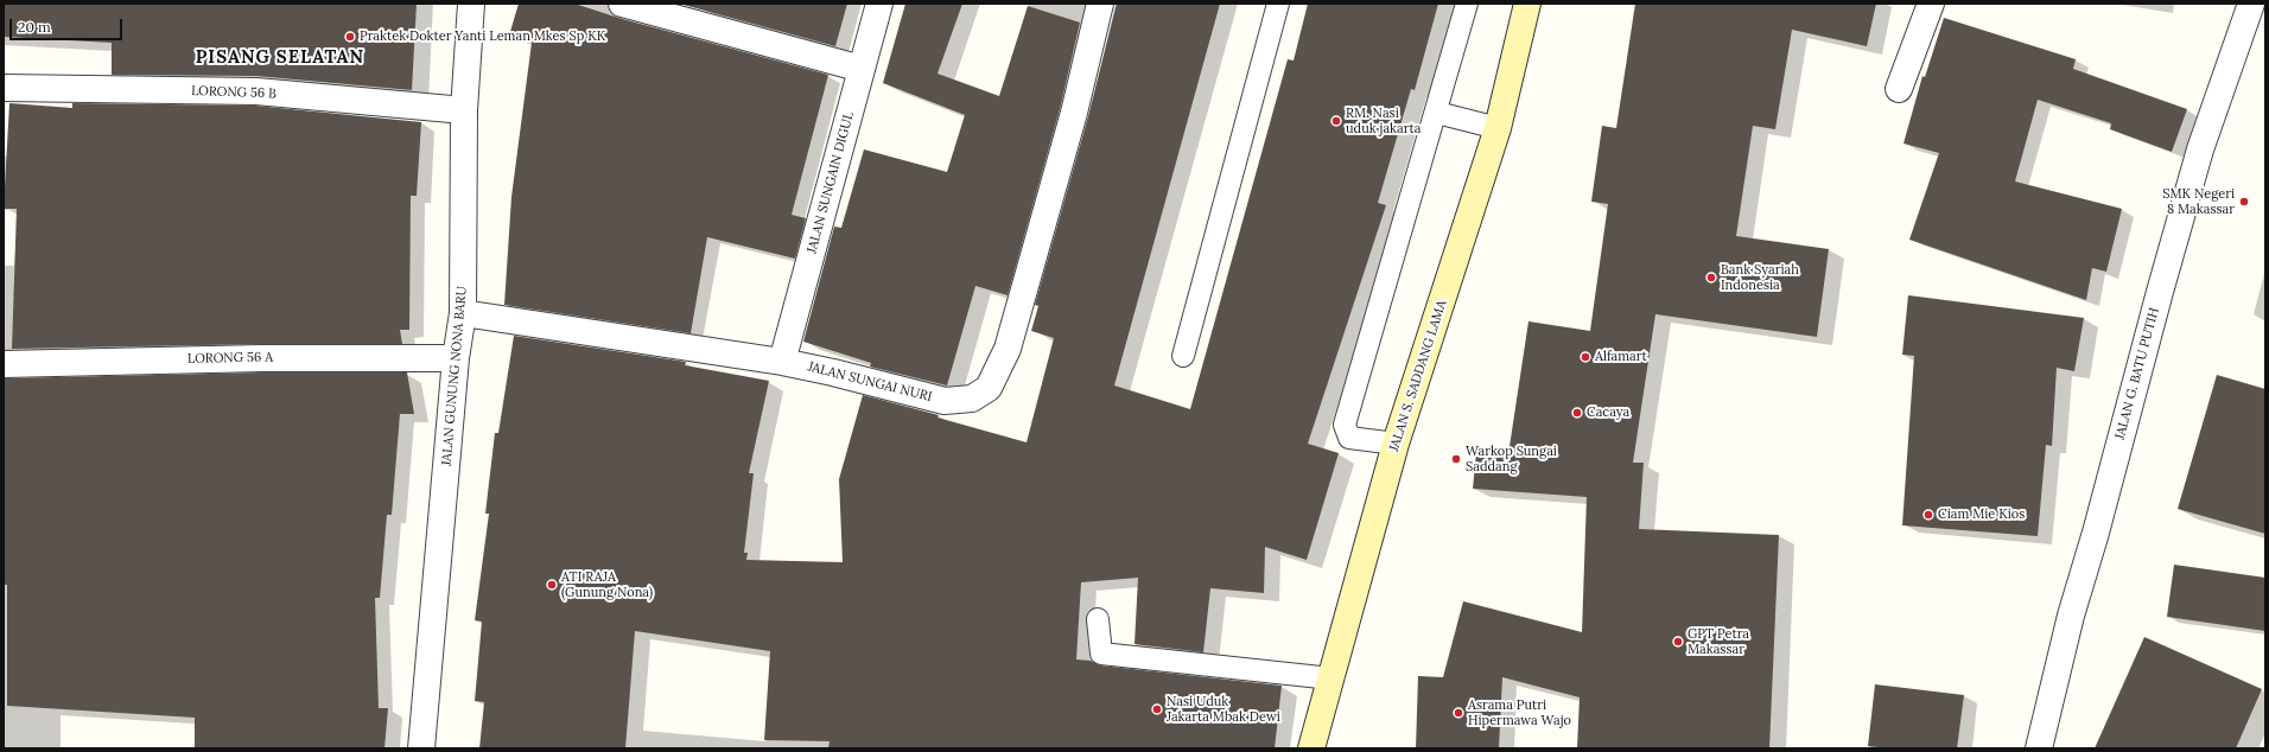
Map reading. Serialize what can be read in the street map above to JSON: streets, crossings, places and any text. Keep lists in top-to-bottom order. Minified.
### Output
{"streets":{"main road":["JALAN S. SADDANG LAMA"],"street":["LORONG 56 B","JALAN SUNGAIN DIGUL","LORONG 56 A","JALAN G. BATU PUTIH","JALAN GUNUNG NONA BARU","JALAN SUNGAI NURI"]},"crossings":[["LORONG 56 B","JALAN GUNUNG NONA BARU"],["JALAN SUNGAIN DIGUL","JALAN SUNGAI NURI"],["LORONG 56 A","JALAN GUNUNG NONA BARU"],["JALAN GUNUNG NONA BARU","JALAN SUNGAI NURI"]],"districts":["PISANG SELATAN"],"places":["Praktek Dokter Yanti Leman Mkes Sp KK","RM. Nasi uduk jakarta","SMK Negeri 8 Makassar","Bank Syariah Indonesia","Alfamart","Cacaya","Warkop Sungai Saddang","Ciam Mie Kios","ATI RAJA (Gunung Nona)","GPT Petra Makassar","Nasi Uduk Jakarta Mbak Dewi","Asrama Putri Hipermawa Wajo"],"scale_bar":"20 m"}
